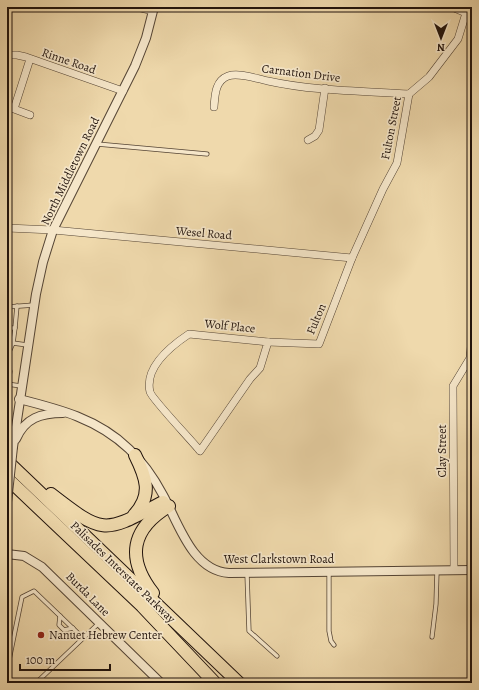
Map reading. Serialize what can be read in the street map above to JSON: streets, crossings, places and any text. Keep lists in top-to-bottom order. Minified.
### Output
{"streets":{"highway":["Palisades Interstate Parkway"],"street":["Rinne Road","Carnation Drive","Fulton Street","North Middletown Road","Wesel Road","Fulton","Wolf Place","Clay Street","West Clarkstown Road","Burda Lane"]},"crossings":[["Rinne Road","North Middletown Road"],["Carnation Drive","Fulton Street"],["Fulton Street","Wesel Road"],["Fulton Street","Fulton"],["North Middletown Road","Wesel Road"],["North Middletown Road","West Clarkstown Road"],["Wesel Road","Fulton"],["Fulton","Wolf Place"],["Clay Street","West Clarkstown Road"]],"places":["Nanuet Hebrew Center"],"scale_bar":"100 m","north":"bottom"}
